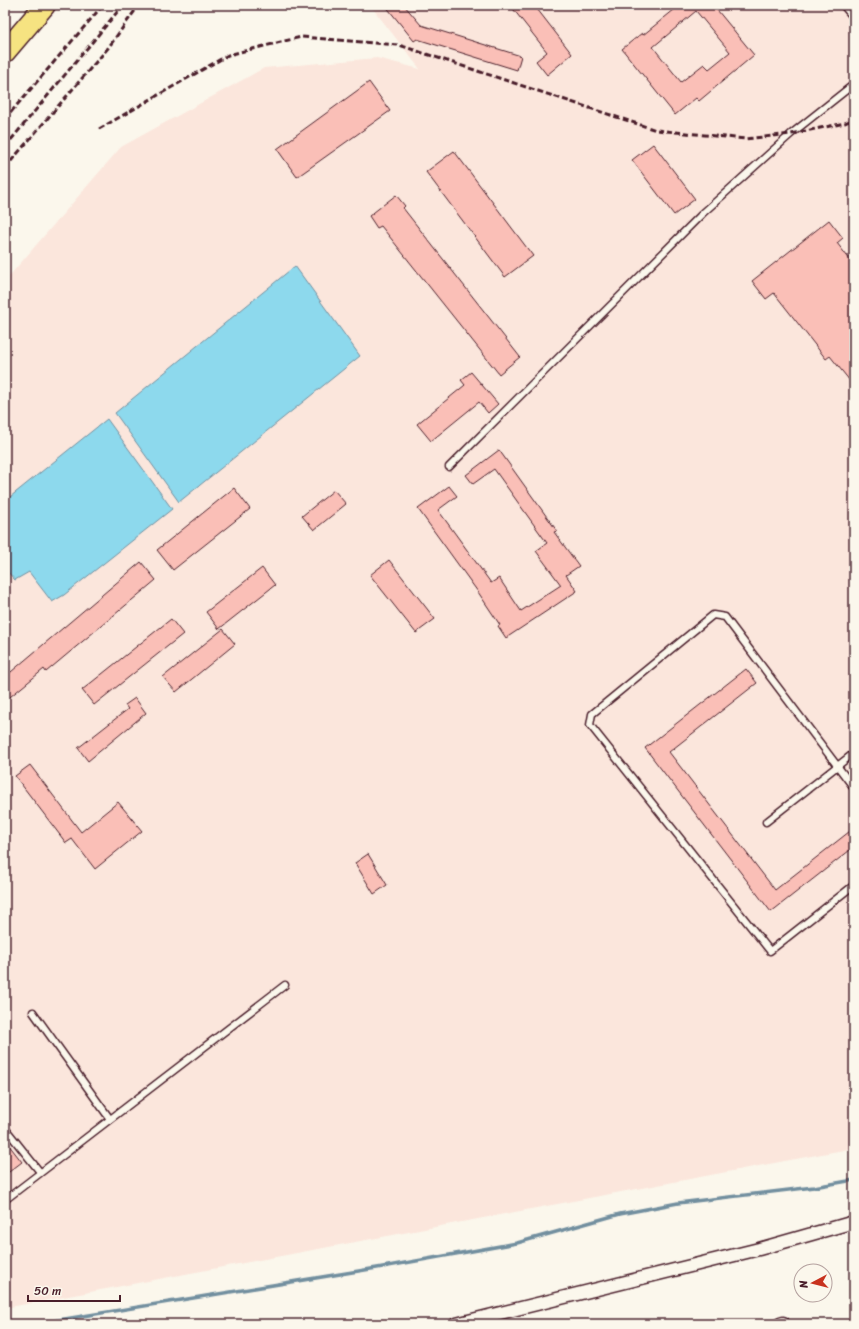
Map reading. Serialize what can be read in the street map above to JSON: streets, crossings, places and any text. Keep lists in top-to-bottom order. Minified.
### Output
{"scale_bar":"50 m","north":"left"}
